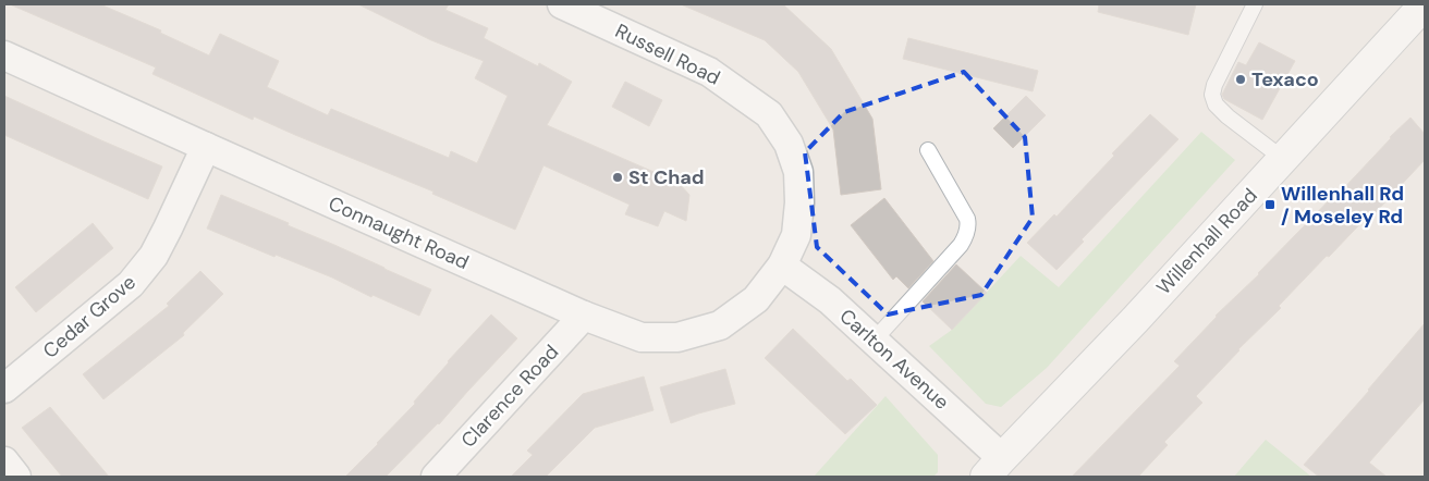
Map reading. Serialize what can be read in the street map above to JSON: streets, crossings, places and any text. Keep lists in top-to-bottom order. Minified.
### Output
{"streets":{"main road":["Willenhall Road"],"street":["Russell Road","Connaught Road","Cedar Grove","Carlton Avenue","Clarence Road"]},"crossings":[["Russell Road","Connaught Road"],["Russell Road","Carlton Avenue"],["Connaught Road","Cedar Grove"],["Connaught Road","Carlton Avenue"],["Connaught Road","Clarence Road"],["Willenhall Road","Carlton Avenue"]],"places":{"other":["Texaco","St Chad"],"transit":["Willenhall Rd / Moseley Rd"]}}
